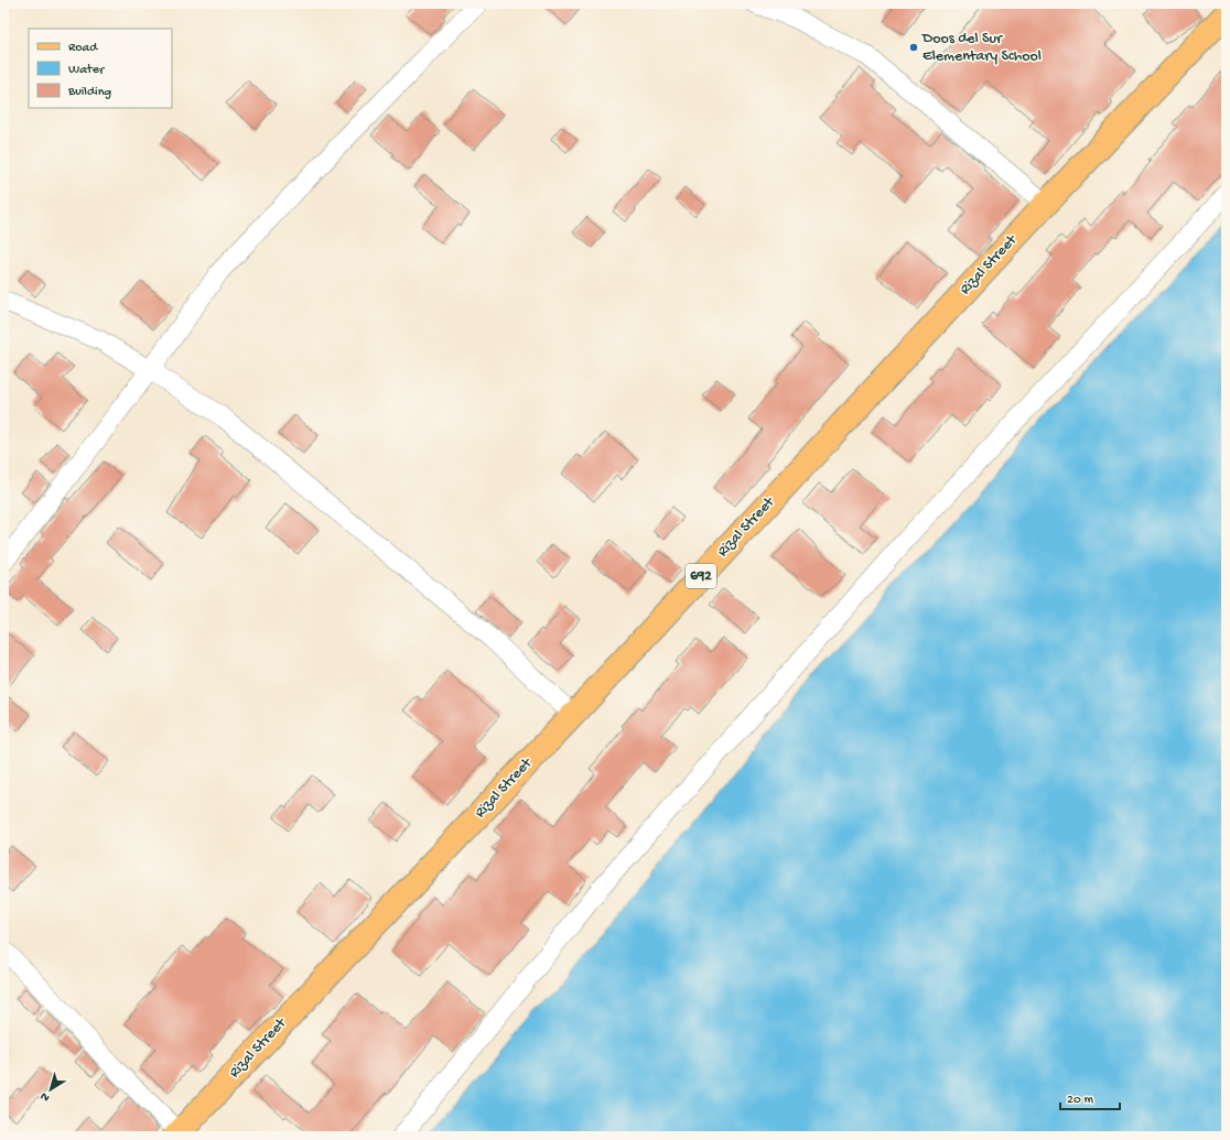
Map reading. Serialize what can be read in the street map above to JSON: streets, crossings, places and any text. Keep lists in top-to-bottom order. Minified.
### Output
{"streets":{"main road":["Rizal Street","692"]},"places":["Doos del Sur Elementary School"],"legend":["Road","Water","Building"],"scale_bar":"20 m","north":"bottom left"}
